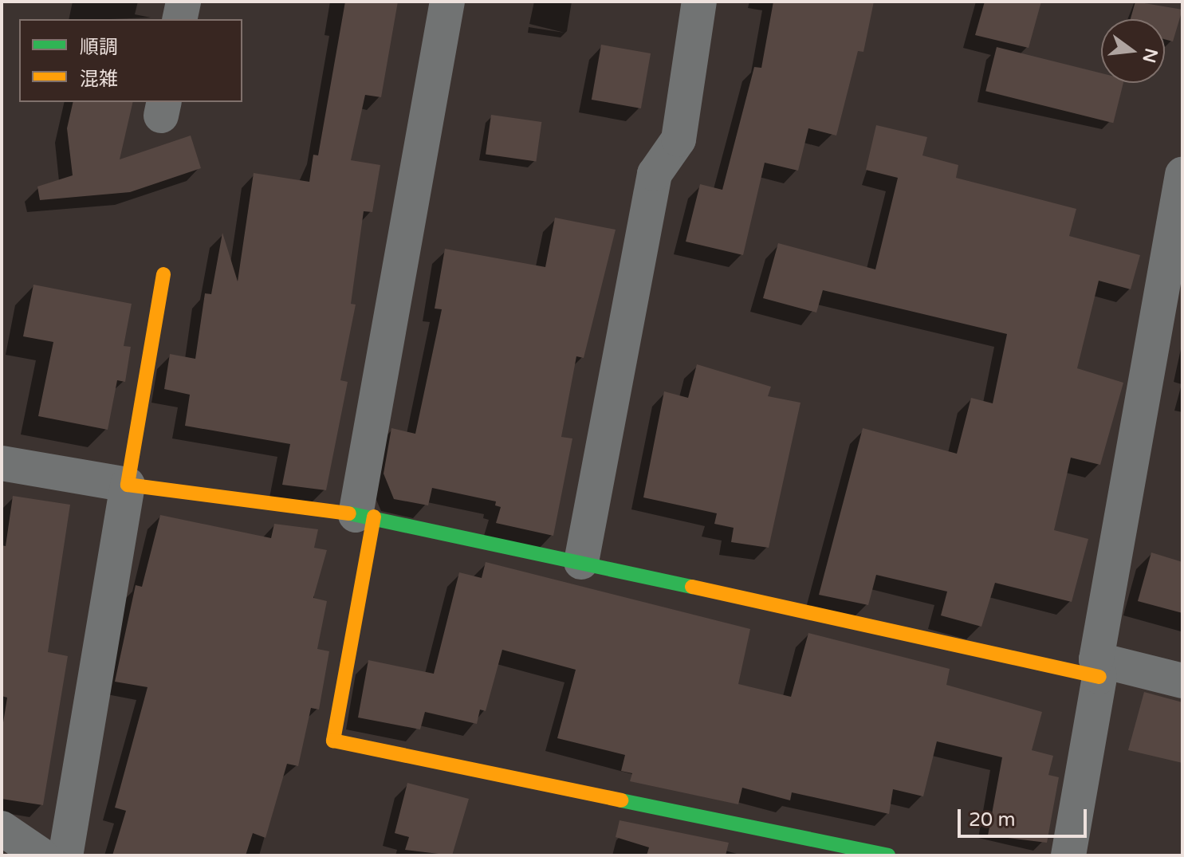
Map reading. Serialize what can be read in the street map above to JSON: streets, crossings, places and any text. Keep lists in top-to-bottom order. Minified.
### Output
{"legend":["順調","混雑"],"scale_bar":"20 m","north":"right"}
